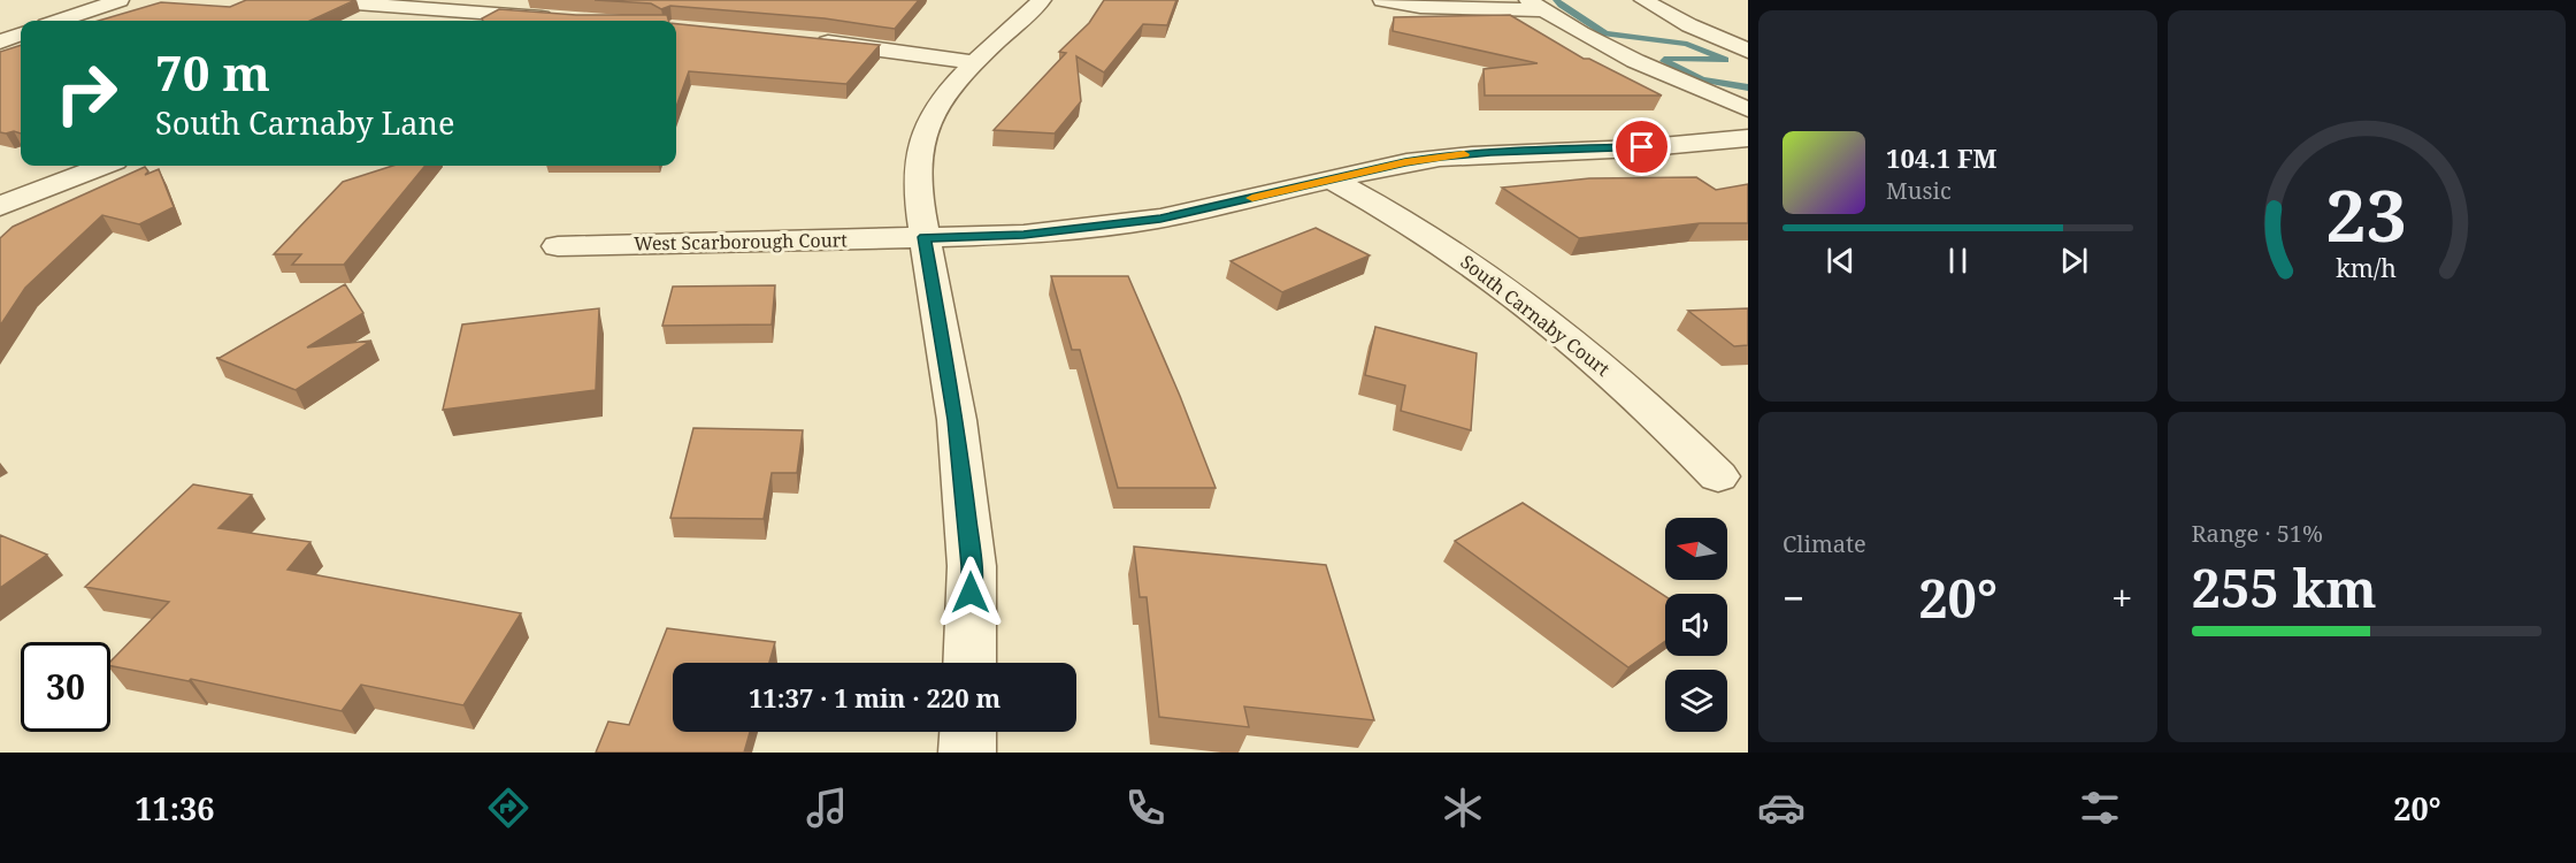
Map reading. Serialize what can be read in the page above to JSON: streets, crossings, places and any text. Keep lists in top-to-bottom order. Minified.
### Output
{"streets":{"street":["West Scarborough Court","South Carnaby Court"]},"crossings":[["West Scarborough Court","South Carnaby Court"]],"north":"left","page":{"turn":["70 m","South Carnaby Lane"],"song":["104.1 FM","Music"],"tile":["Climate",["Range · 51%","255 km"]],"heat":["−","20°","+"],"limit":"30","trip":"11:37 · 1 min · 220 m","tabs":["11:36","20°"],"gauge":["23","km/h"]}}
